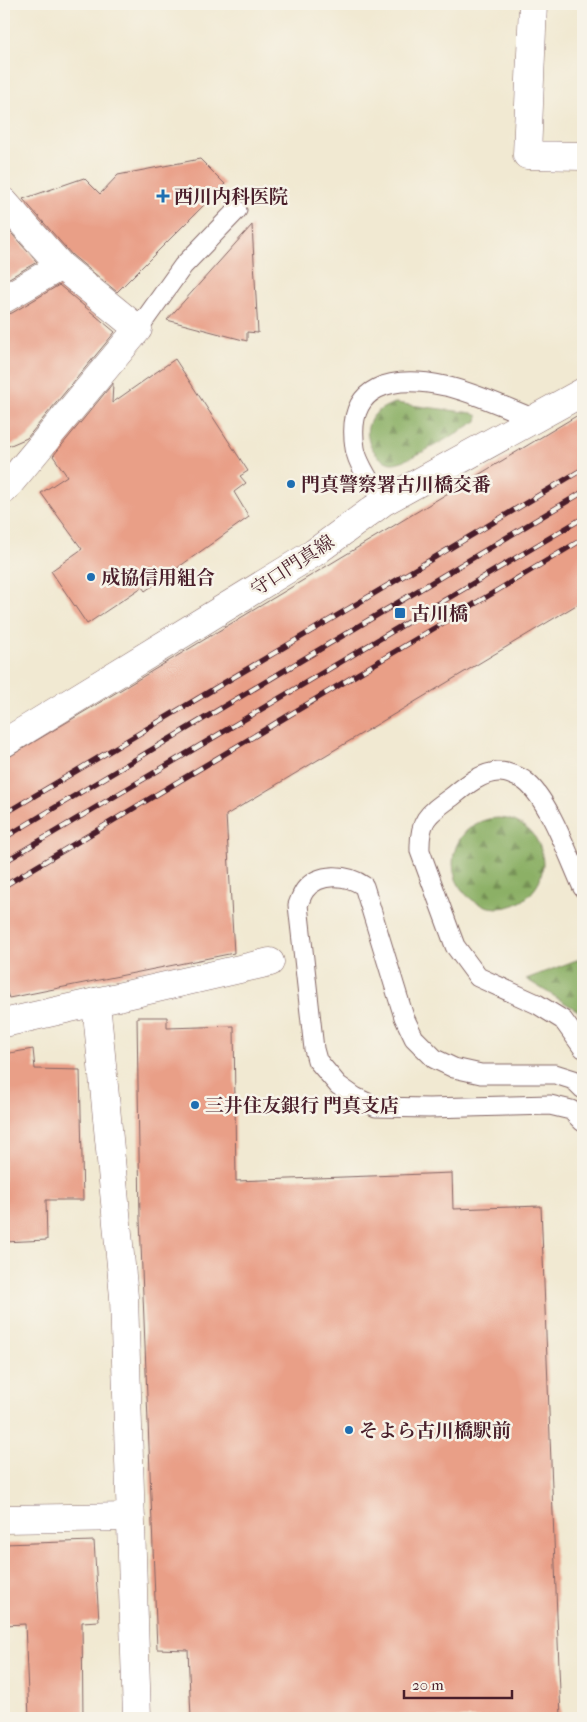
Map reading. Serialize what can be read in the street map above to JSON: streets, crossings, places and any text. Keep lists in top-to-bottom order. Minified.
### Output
{"streets":{"street":["守口門真線"]},"places":{"health":["西川内科医院"],"other":["門真警察署古川橋交番","成協信用組合","三井住友銀行 門真支店","そよら古川橋駅前"],"transit":["古川橋"]},"scale_bar":"20 m"}
